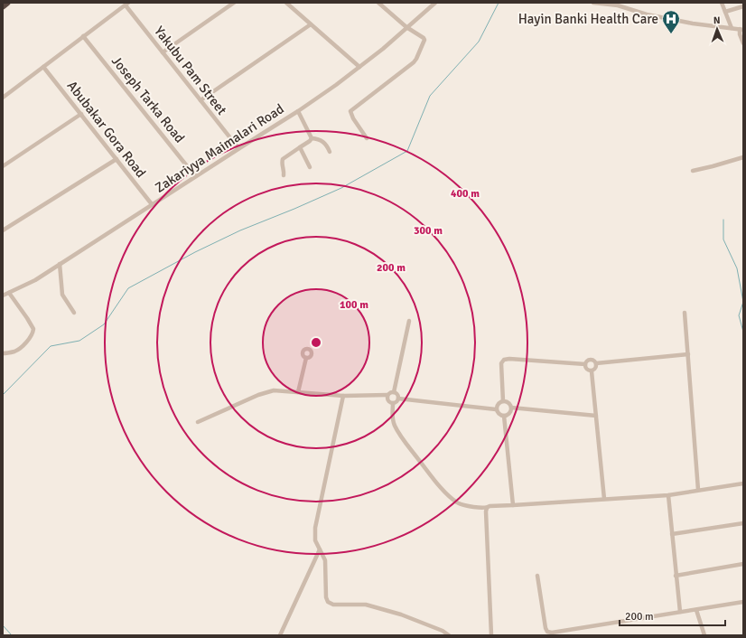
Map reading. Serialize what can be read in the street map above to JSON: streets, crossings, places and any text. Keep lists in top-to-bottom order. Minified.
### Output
{"streets":{"street":["Yakubu Pam Street","Joseph Tarka Road","Abubakar Gora Road","Zakariyya Maimalari Road"]},"crossings":[["Yakubu Pam Street","Zakariyya Maimalari Road"],["Joseph Tarka Road","Zakariyya Maimalari Road"],["Abubakar Gora Road","Zakariyya Maimalari Road"]],"places":{"hospital":["Hayin Banki Health Care"]},"scale_bar":"200 m","north":"top","rings":["400 m","300 m","200 m","100 m"]}
